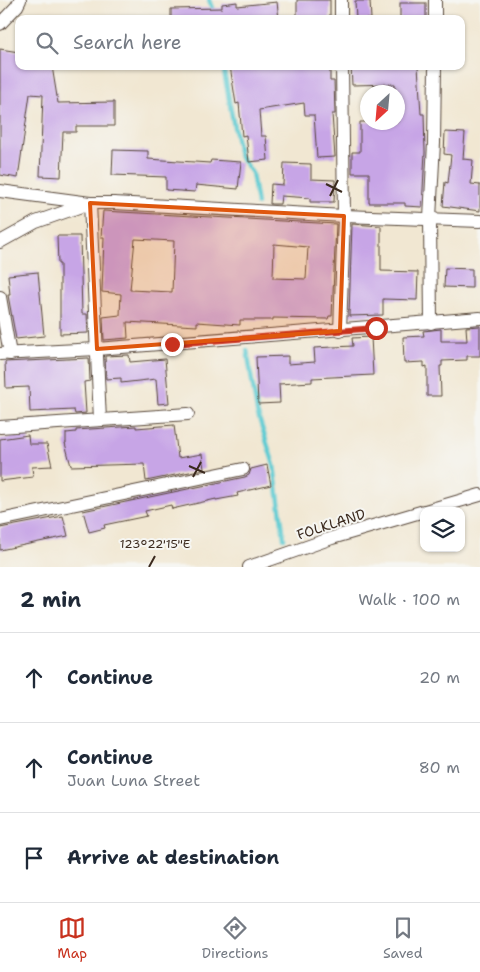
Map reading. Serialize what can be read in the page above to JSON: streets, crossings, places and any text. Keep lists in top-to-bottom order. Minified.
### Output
{"streets":{"street":["FOLKLAND"]},"north":"bottom left","page":{"search":"Search here","heading":["2 min","Walk · 100 m"],"list":[["Continue","20 m"],["Continue","Juan Luna Street","80 m"],"Arrive at destination"],"nav":["Map","Directions","Saved"]},"coordinates":["123°22'15\"E"]}
